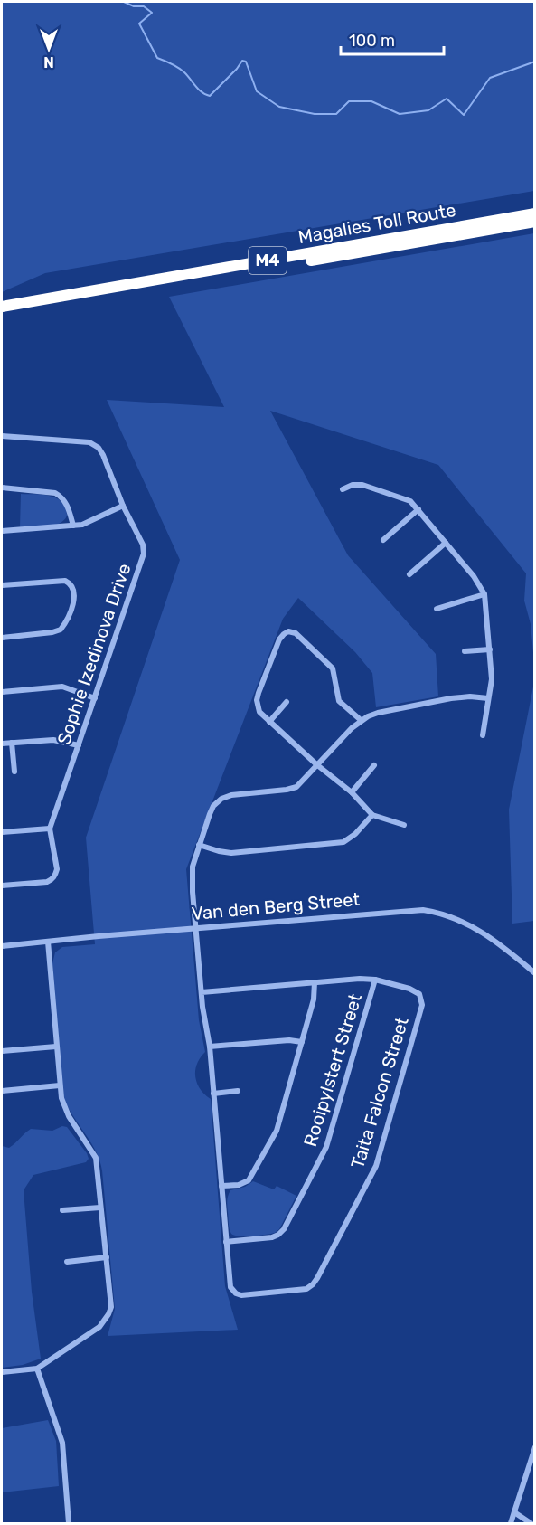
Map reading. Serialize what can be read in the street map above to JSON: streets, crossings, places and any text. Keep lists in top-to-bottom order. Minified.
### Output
{"streets":{"highway":["Magalies Toll Route","M4"],"street":["Sophie Izedinova Drive","Van den Berg Street","Rooipylstert Street","Taita Falcon Street"]},"crossings":[["Van den Berg Street","Taita Falcon Street"],["Rooipylstert Street","Taita Falcon Street"]],"scale_bar":"100 m","north":"bottom"}
